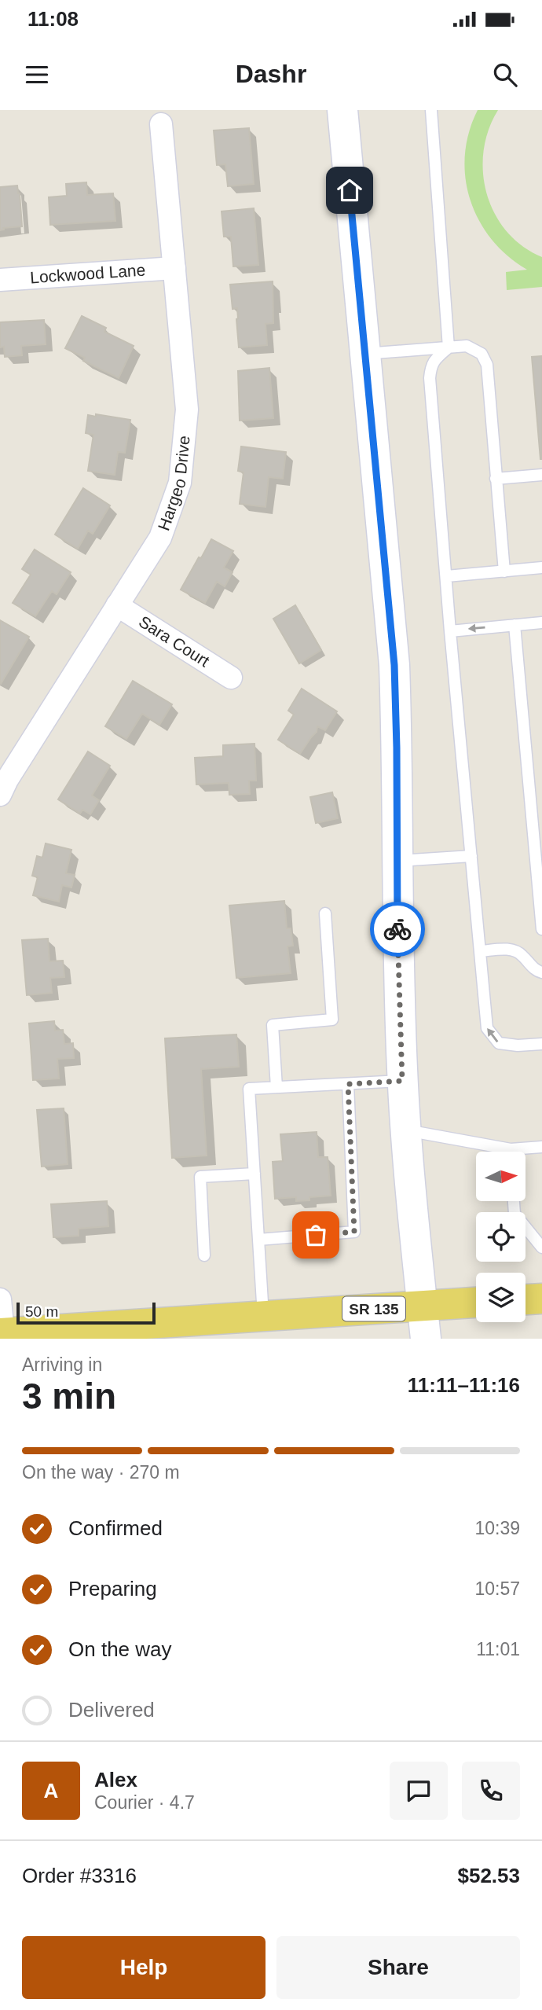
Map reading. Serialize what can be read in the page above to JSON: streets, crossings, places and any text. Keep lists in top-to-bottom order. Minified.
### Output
{"streets":{"main road":["SR 135"],"street":["Lockwood Lane","Hargeo Drive","Sara Court"]},"crossings":[["Lockwood Lane","Hargeo Drive"],["Hargeo Drive","Sara Court"]],"scale_bar":"50 m","north":"right","page":{"status":"11:08","header":"Dashr","scale":"50 m","heading":["3 min","Arriving in","11:11–11:16"],"panel":["Alex","Courier · 4.7","Order #3316","$52.53"],"bar":"On the way · 270 m","list":[["Confirmed","10:39"],["Preparing","10:57"],["On the way","11:01"],"Delivered"],"round":"A","buttons":["Help","Share"]}}
